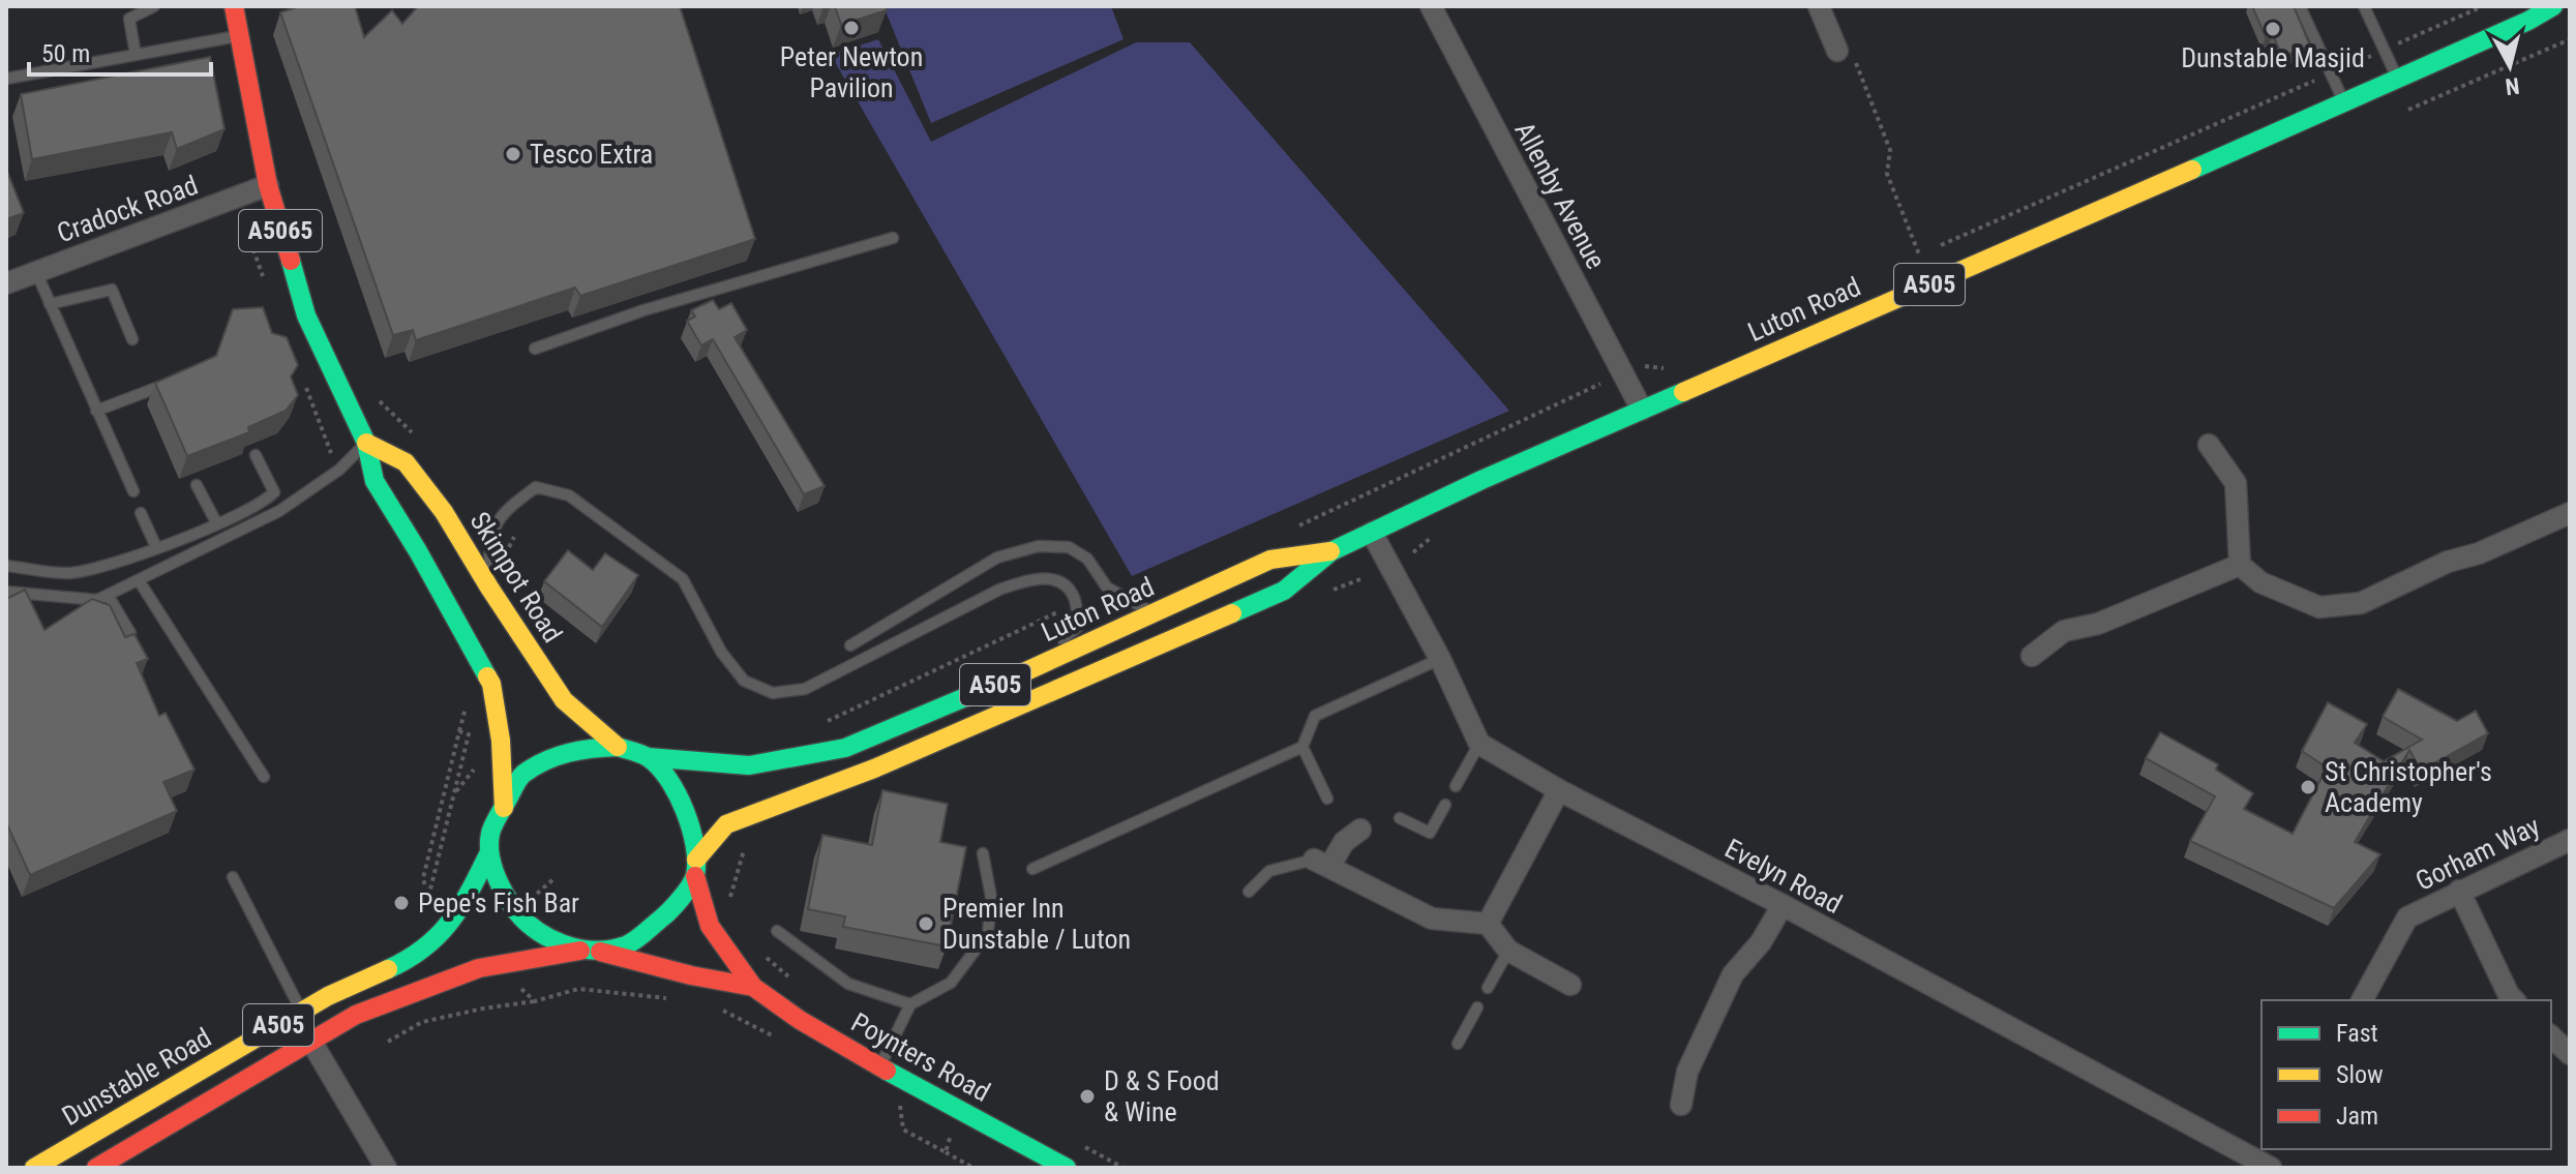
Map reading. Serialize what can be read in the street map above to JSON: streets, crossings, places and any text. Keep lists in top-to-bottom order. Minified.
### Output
{"streets":{"main road":["A5065","A505","Luton Road","Skimpot Road","Poynters Road","Dunstable Road"],"street":["Allenby Avenue","Cradock Road","Gorham Way","Evelyn Road"]},"crossings":[["Allenby Avenue","Luton Road"],["Cradock Road","A5065"],["A5065","A505"],["A5065","Luton Road"],["A5065","Skimpot Road"],["A5065","Poynters Road"],["A5065","Dunstable Road"],["A505","Luton Road"],["A505","Skimpot Road"],["A505","Poynters Road"],["A505","Dunstable Road"],["Luton Road","Skimpot Road"],["Luton Road","Poynters Road"],["Luton Road","Dunstable Road"],["Skimpot Road","Poynters Road"],["Skimpot Road","Dunstable Road"],["Poynters Road","Dunstable Road"]],"places":["Peter Newton Pavilion","Dunstable Masjid","Tesco Extra","St Christopher's Academy","Pepe's Fish Bar","Premier Inn Dunstable / Luton","D & S Food & Wine"],"legend":["Fast","Slow","Jam"],"scale_bar":"50 m","north":"bottom"}
